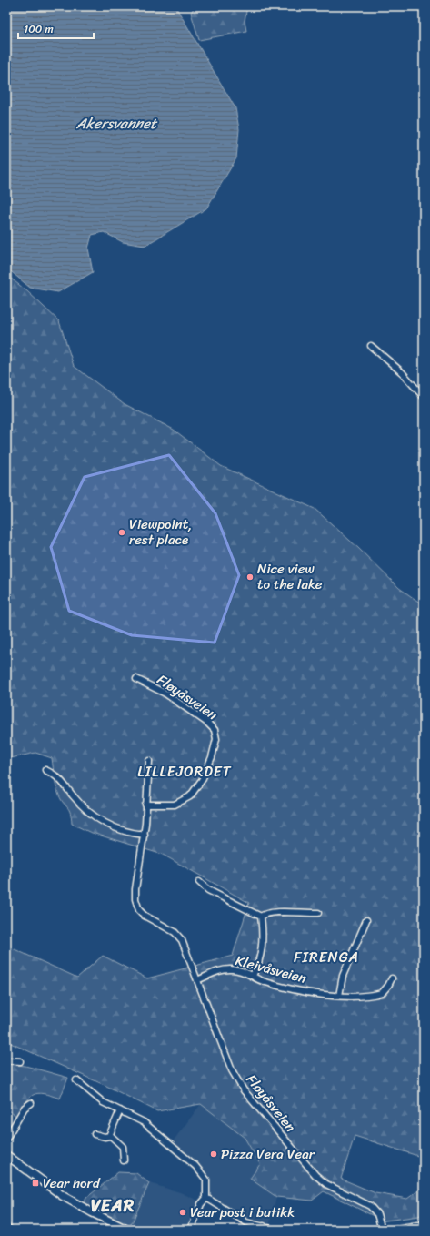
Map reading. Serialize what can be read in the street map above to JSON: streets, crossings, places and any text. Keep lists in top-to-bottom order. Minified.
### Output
{"streets":{"street":["Fløyåsveien","Kleivåsveien"]},"crossings":[["Fløyåsveien","Kleivåsveien"]],"districts":["LILLEJORDET","FIRENGA","VEAR"],"water":["Akersvannet"],"places":{"other":["Viewpoint, rest place","Nice view to the lake","Pizza Vera Vear","Vear post i butikk"],"transit":["Vear nord"]},"scale_bar":"100 m"}
